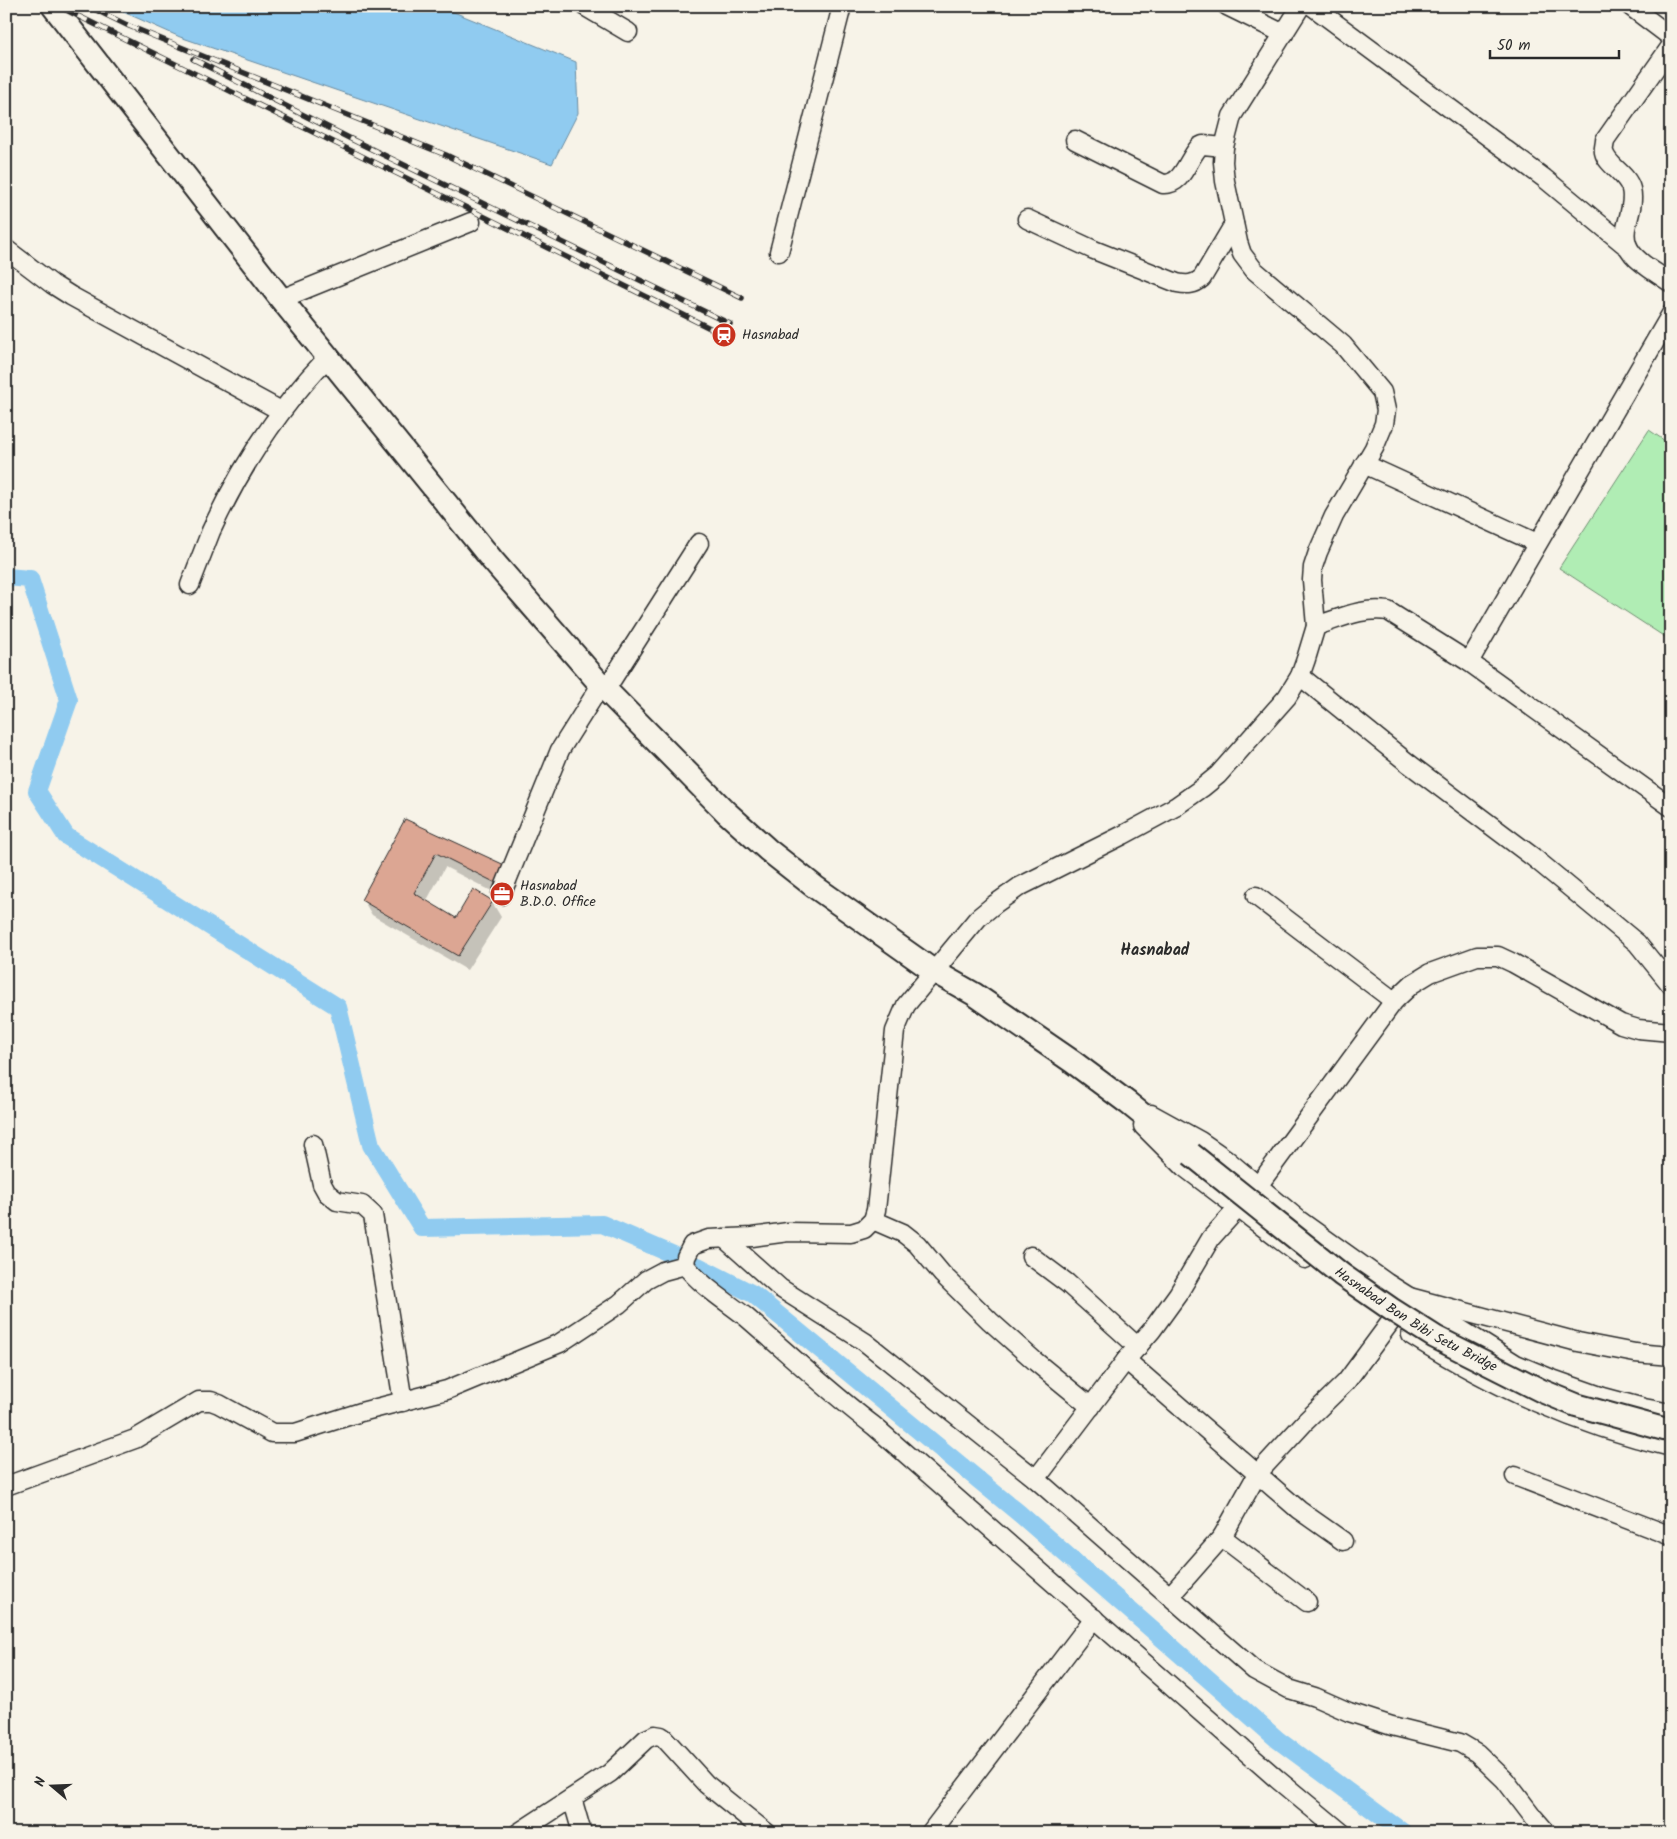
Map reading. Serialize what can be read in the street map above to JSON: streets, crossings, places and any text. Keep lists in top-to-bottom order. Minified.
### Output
{"streets":{"main road":["Hasnabad Bon Bibi Setu Bridge"]},"districts":["Hasnabad"],"places":{"station":["Hasnabad"],"office":["Hasnabad B.D.O. Office"]},"scale_bar":"50 m","north":"left"}
